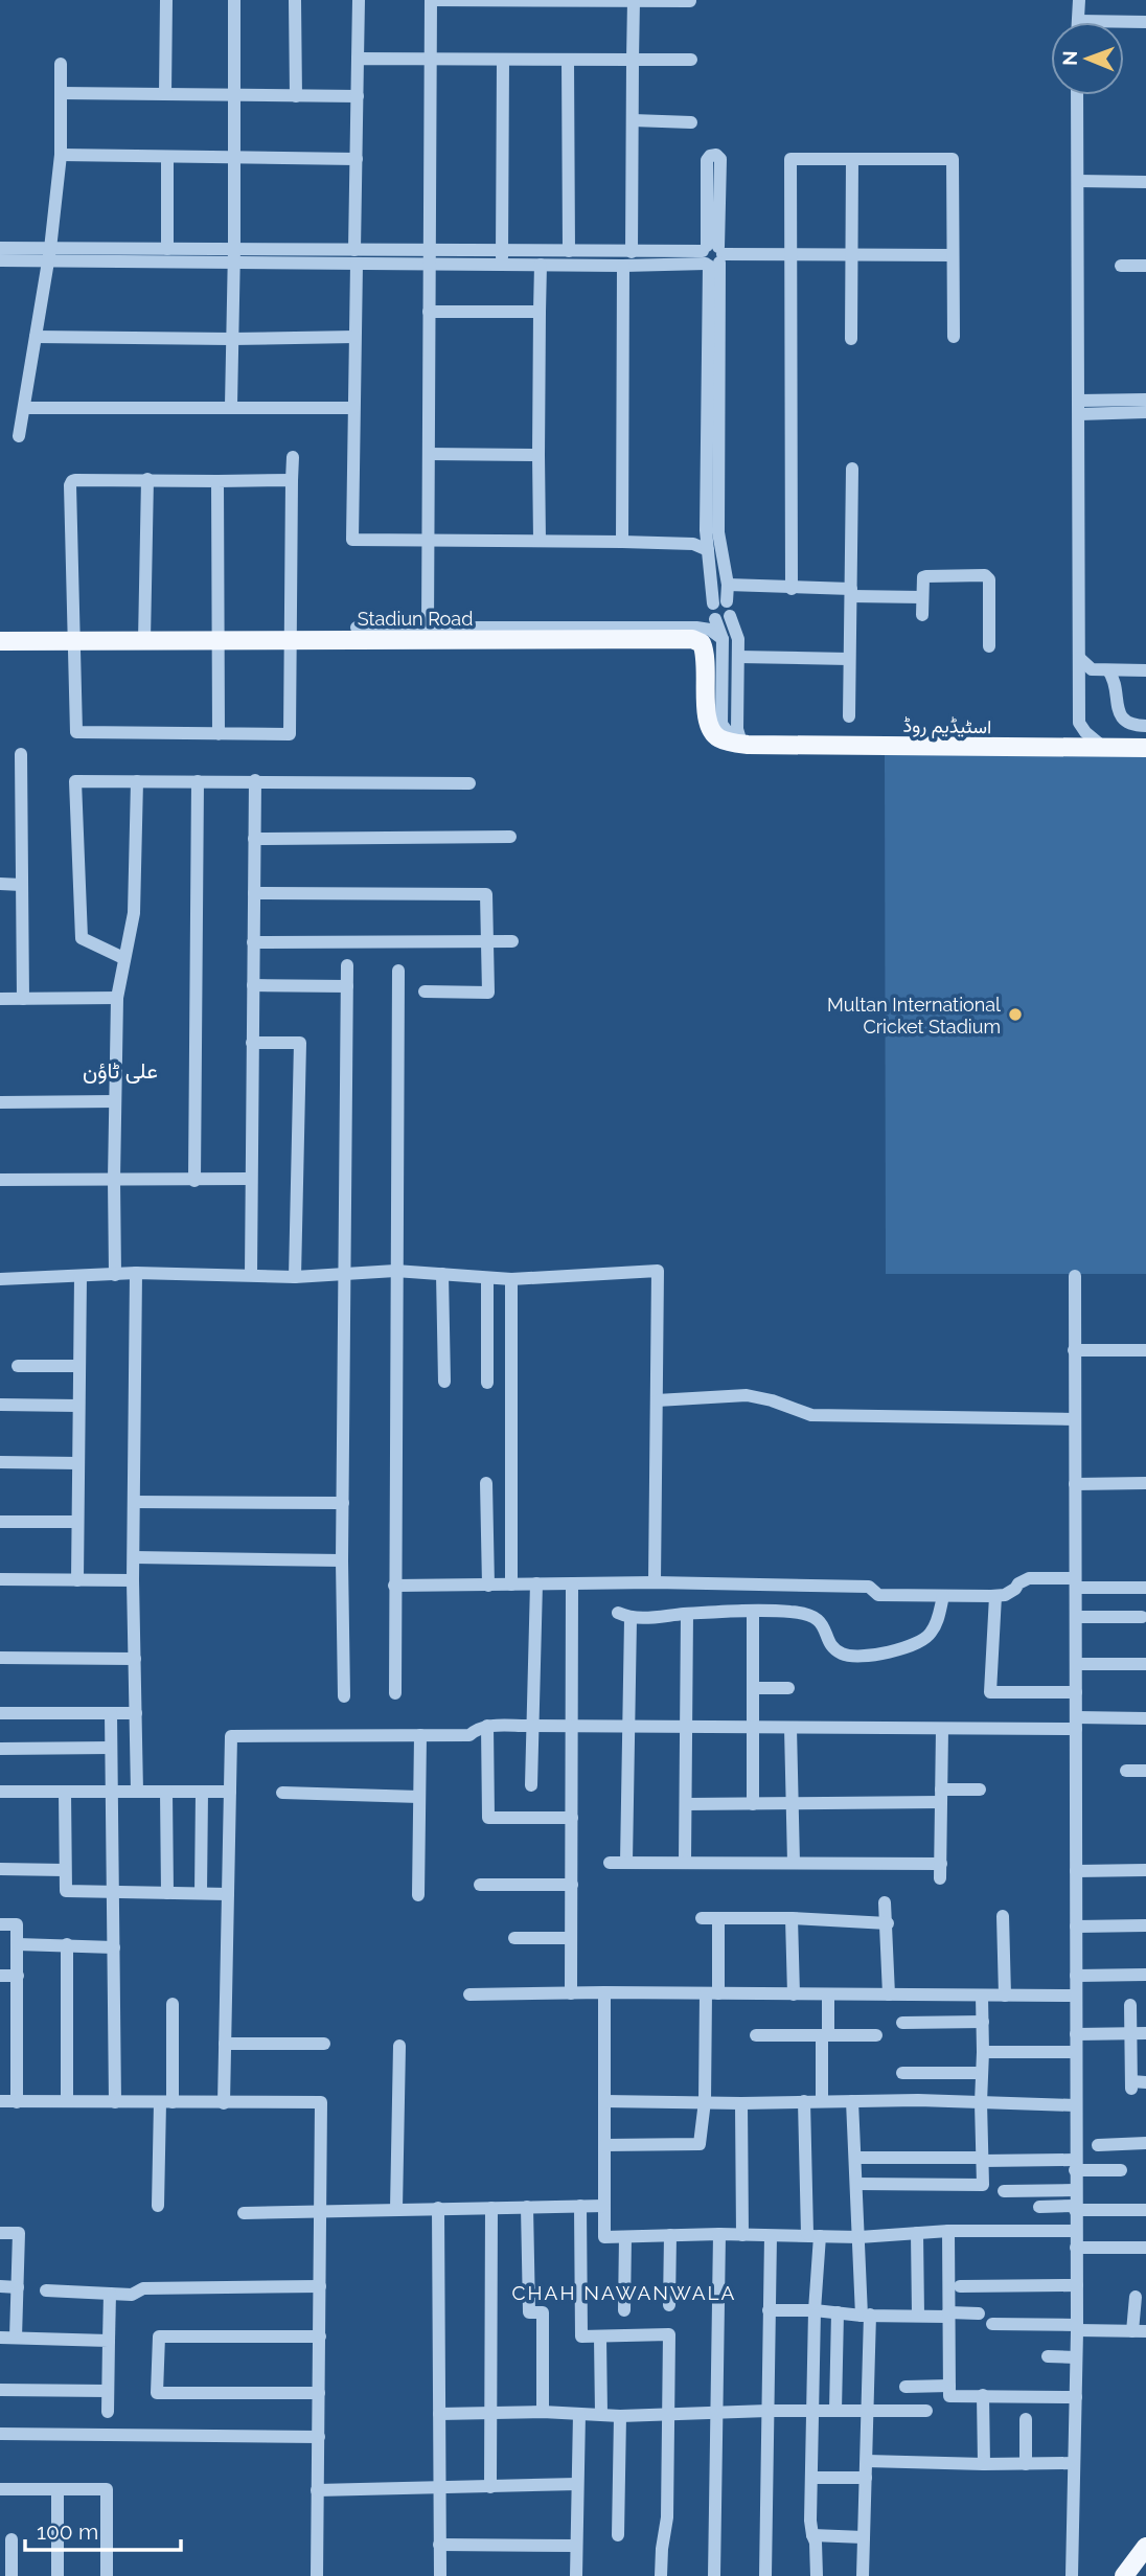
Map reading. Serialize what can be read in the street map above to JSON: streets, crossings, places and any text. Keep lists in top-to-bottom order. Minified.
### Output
{"streets":{"main road":["Stadiun Road","اسٹیڈیم روڈ"]},"crossings":[["Stadiun Road","اسٹیڈیم روڈ"]],"districts":["علی ٹاؤن","CHAH NAWANWALA"],"places":["Multan International Cricket Stadium"],"scale_bar":"100 m","north":"left"}
